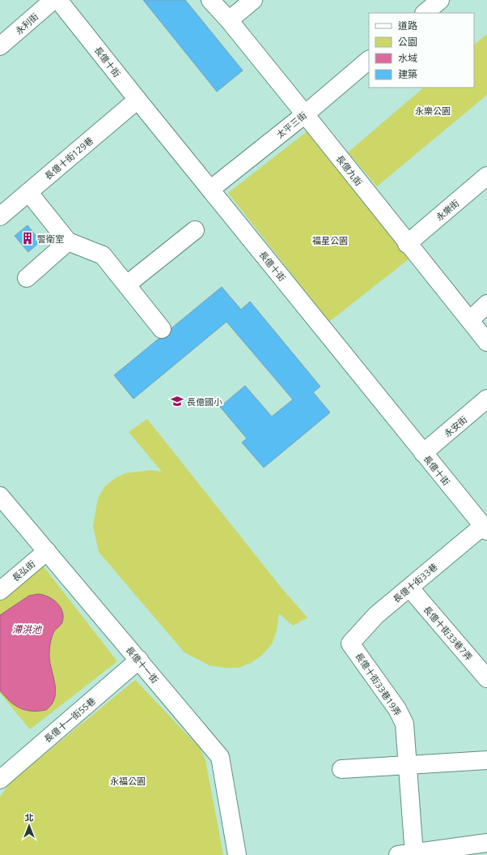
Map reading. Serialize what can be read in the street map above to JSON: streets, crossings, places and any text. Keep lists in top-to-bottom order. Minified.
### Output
{"streets":{"street":["永利街","長億十街","太平三街","長億十街129巷","長億九街","永樂街","永安街","長弘街","長億十街33巷","長億十街33巷7弄","長億十一街","長億十街33巷19弄","長億十一街55巷"]},"crossings":[["長億十街","太平三街"],["長億十街","長億十街129巷"],["長億十街","永安街"],["長億十街","長億十街33巷"],["太平三街","長億九街"],["長億九街","永樂街"],["長弘街","長億十一街"],["長億十街33巷","長億十街33巷7弄"],["長億十街33巷","長億十街33巷19弄"],["長億十一街","長億十一街55巷"]],"water":["滯洪池"],"parks":["永樂公園","福星公園","永福公園"],"places":{"building":["警衛室"],"school or university":["長億國小"]},"legend":["道路","公園","水域","建築"],"north":"top"}
